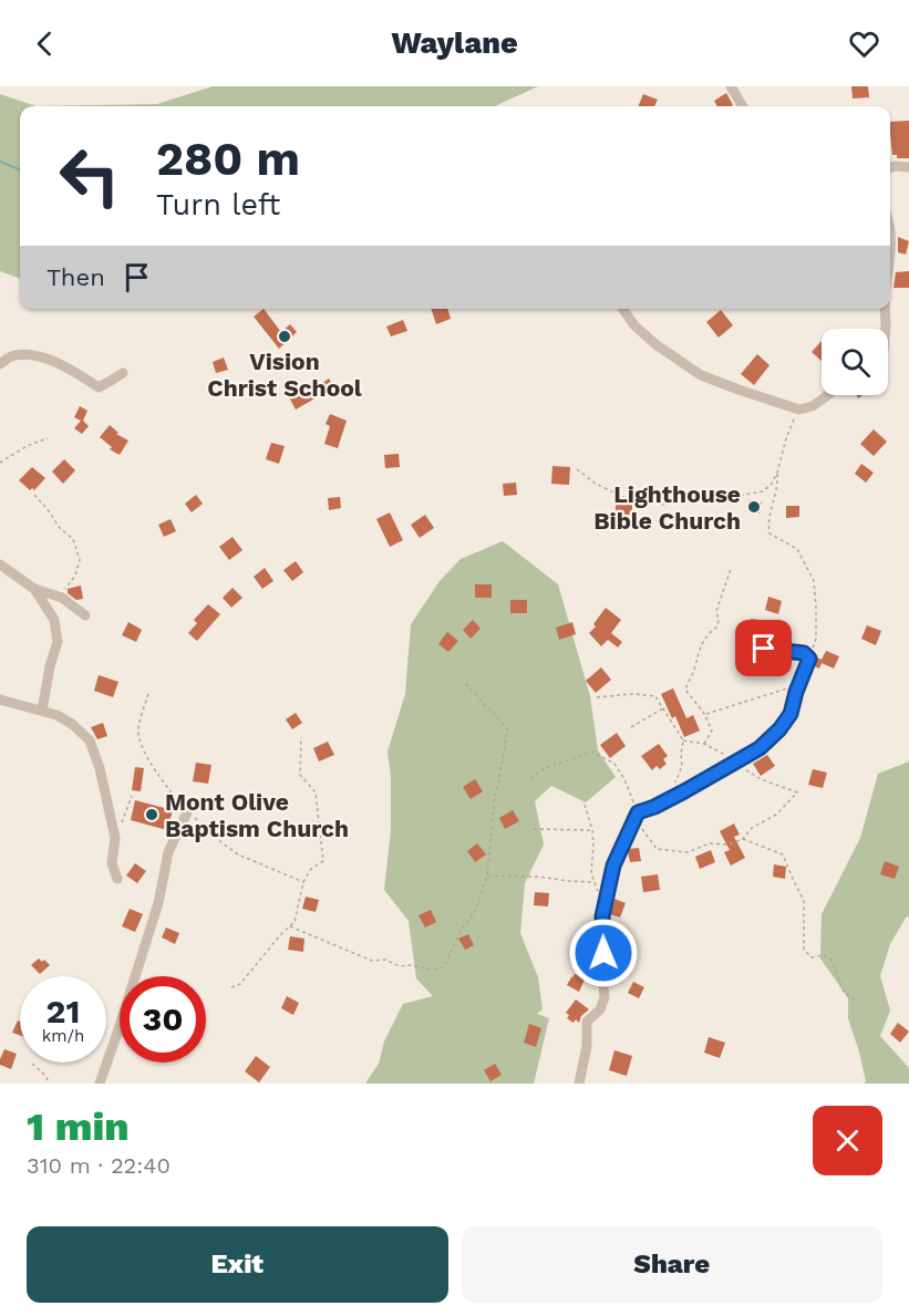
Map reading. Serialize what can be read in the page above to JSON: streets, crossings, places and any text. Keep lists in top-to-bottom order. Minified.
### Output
{"places":["Vision Christ School","Lighthouse Bible Church","Mont Olive Baptism Church"],"page":{"header":"Waylane","turn":["280 m","Turn left"],"then":"Then","speed":"21 km/h","limit":"30","heading":["1 min","310 m · 22:40"],"buttons":["Exit","Share"]}}
